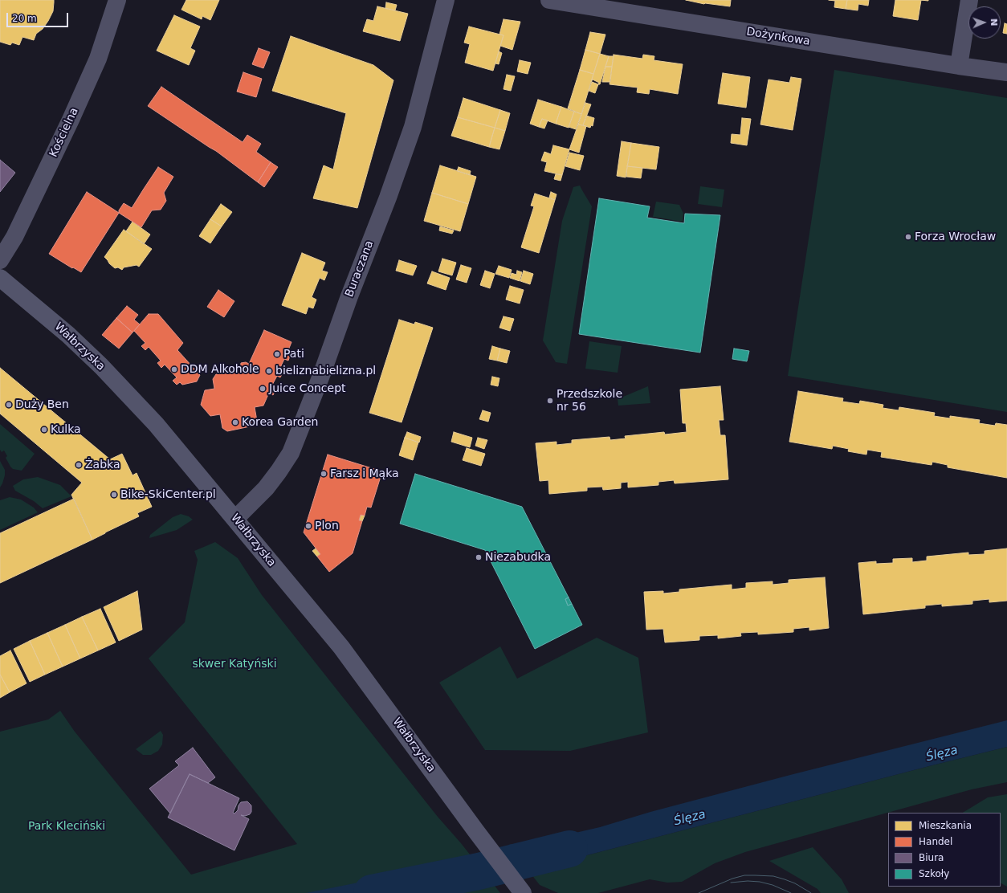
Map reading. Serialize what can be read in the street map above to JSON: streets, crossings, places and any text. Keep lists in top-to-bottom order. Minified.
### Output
{"streets":{"street":["Dożynkowa","Kościelna","Buraczana","Wałbrzyska"]},"crossings":[["Buraczana","Wałbrzyska"]],"water":["Ślęza"],"parks":["skwer Katyński","Park Kleciński"],"places":["Forza Wrocław","Pati","DDM Alkohole","bieliznabielizna.pl","Juice Concept","Przedszkole nr 56","Duży Ben","Korea Garden","Kulka","Żabka","Farsz i Mąka","Bike-SkiCenter.pl","Plon","Niezabudka"],"legend":["Mieszkania","Handel","Biura","Szkoły"],"scale_bar":"20 m","north":"right"}
